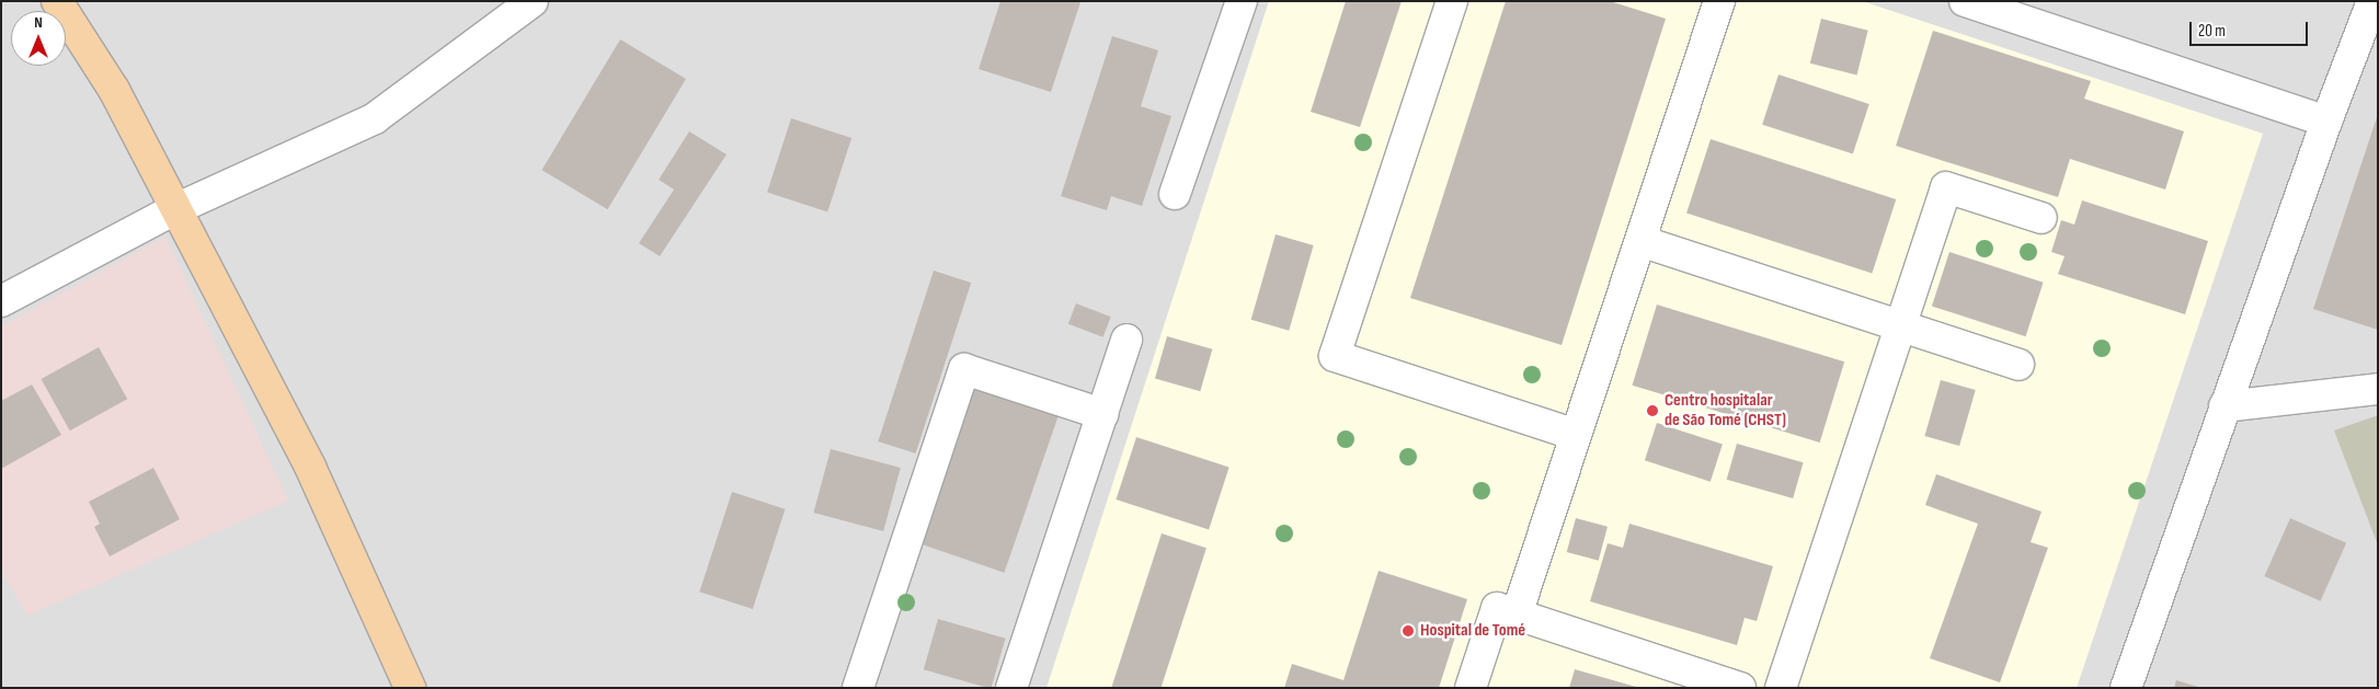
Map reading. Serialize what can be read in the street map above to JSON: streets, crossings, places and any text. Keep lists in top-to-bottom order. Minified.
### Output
{"places":["Centro hospitalar de São Tomé (CHST)","Hospital de Tomé"],"scale_bar":"20 m","north":"top"}
